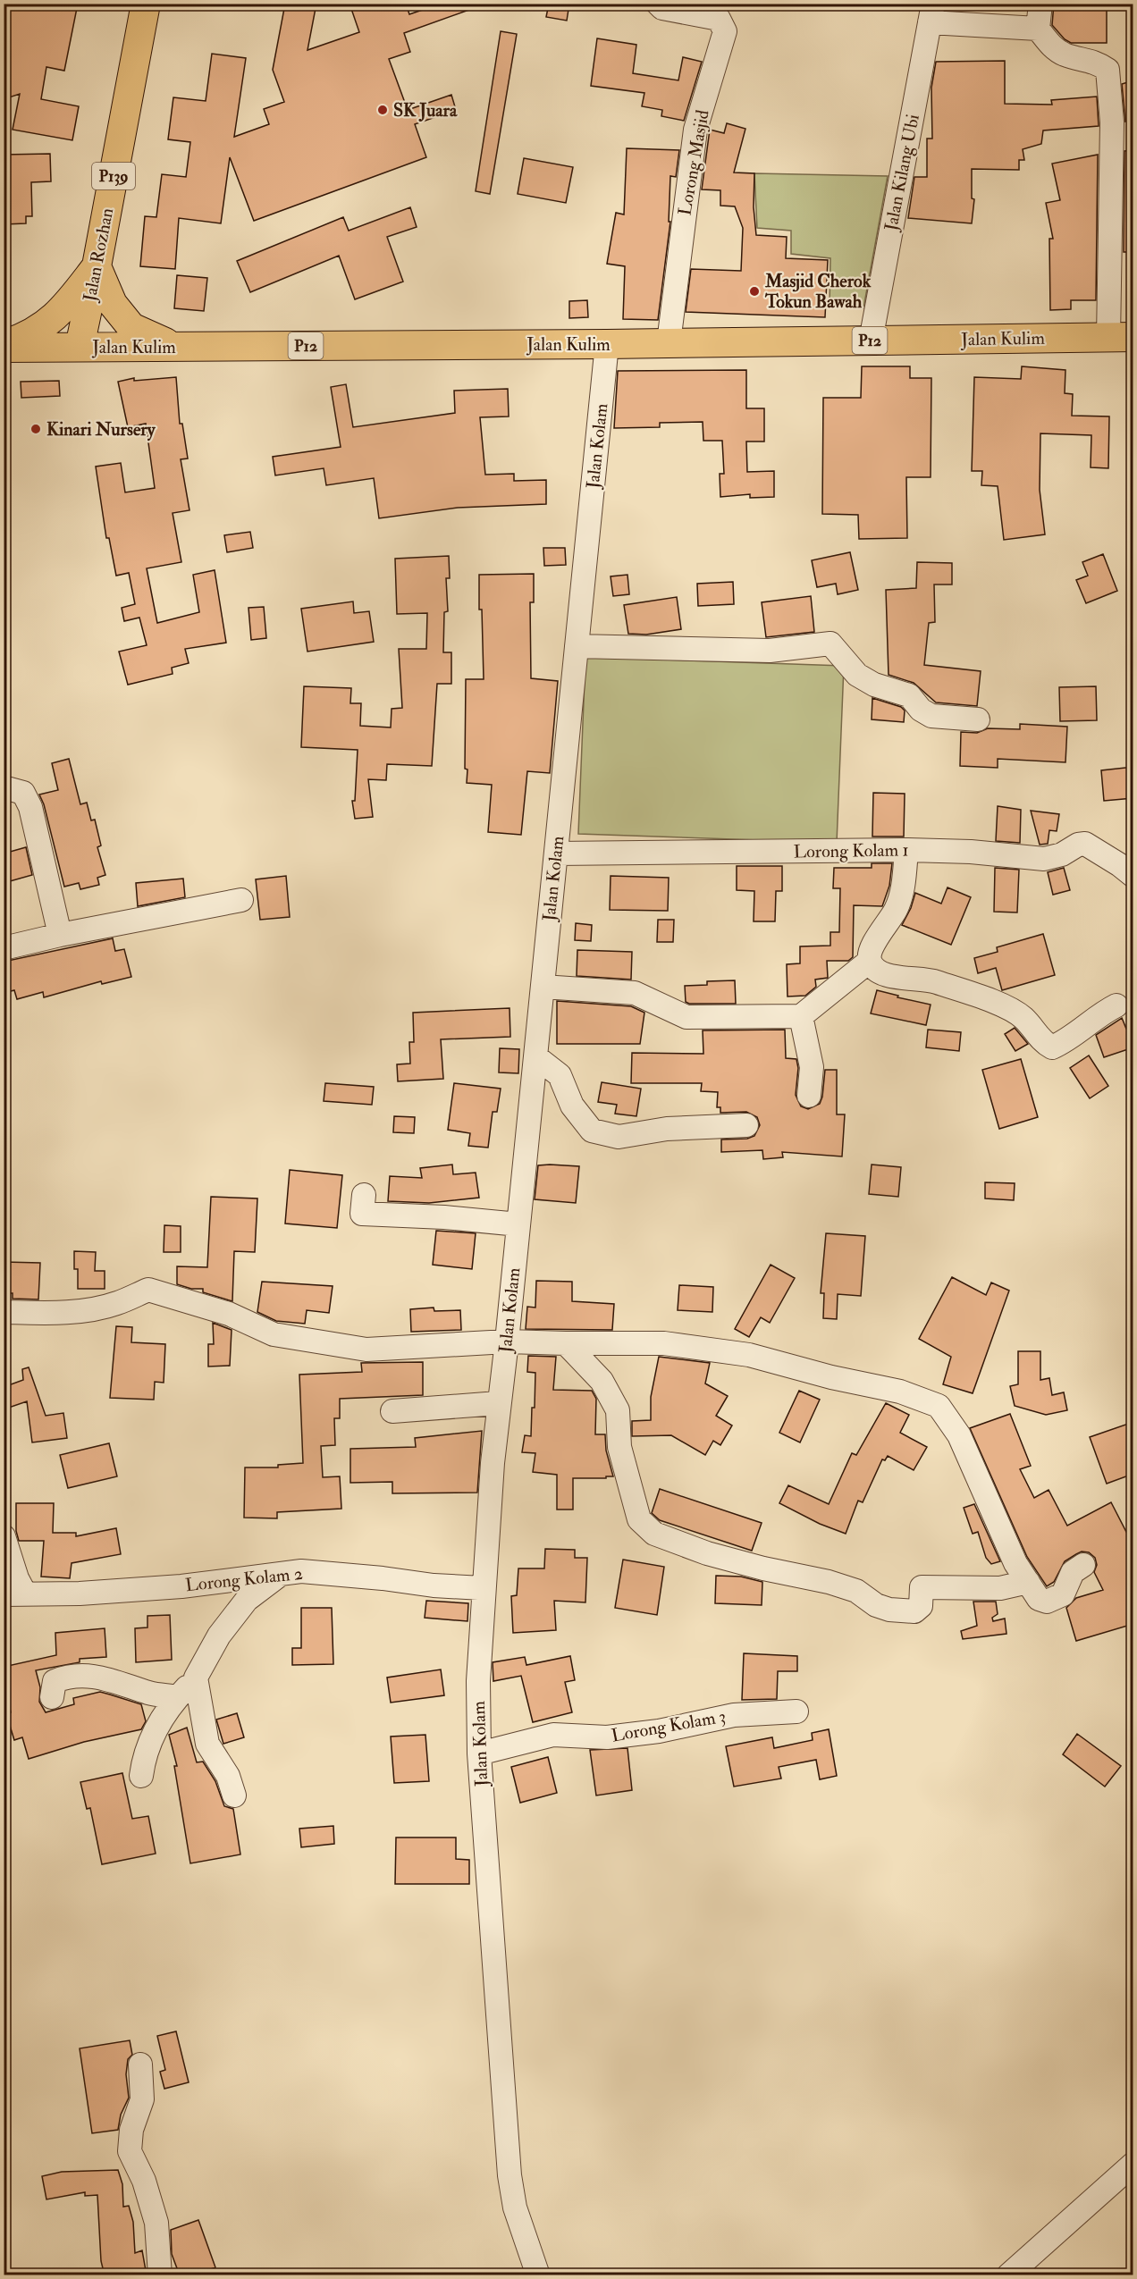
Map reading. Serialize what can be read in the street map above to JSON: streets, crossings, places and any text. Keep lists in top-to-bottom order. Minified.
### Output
{"streets":{"main road":["P139","Jalan Rozhan","Jalan Kulim","P12"],"street":["Lorong Masjid","Jalan Kilang Ubi","Jalan Kolam","Lorong Kolam 1","Lorong Kolam 2","Lorong Kolam 3"]},"crossings":[["Lorong Masjid","Jalan Kulim"],["Jalan Kilang Ubi","Jalan Kulim"],["Jalan Rozhan","Jalan Kulim"],["Jalan Kulim","Jalan Kolam"],["Jalan Kolam","Lorong Kolam 1"],["Jalan Kolam","Lorong Kolam 2"],["Jalan Kolam","Lorong Kolam 3"]],"places":["SK Juara","Masjid Cherok Tokun Bawah","Kinari Nursery"]}
